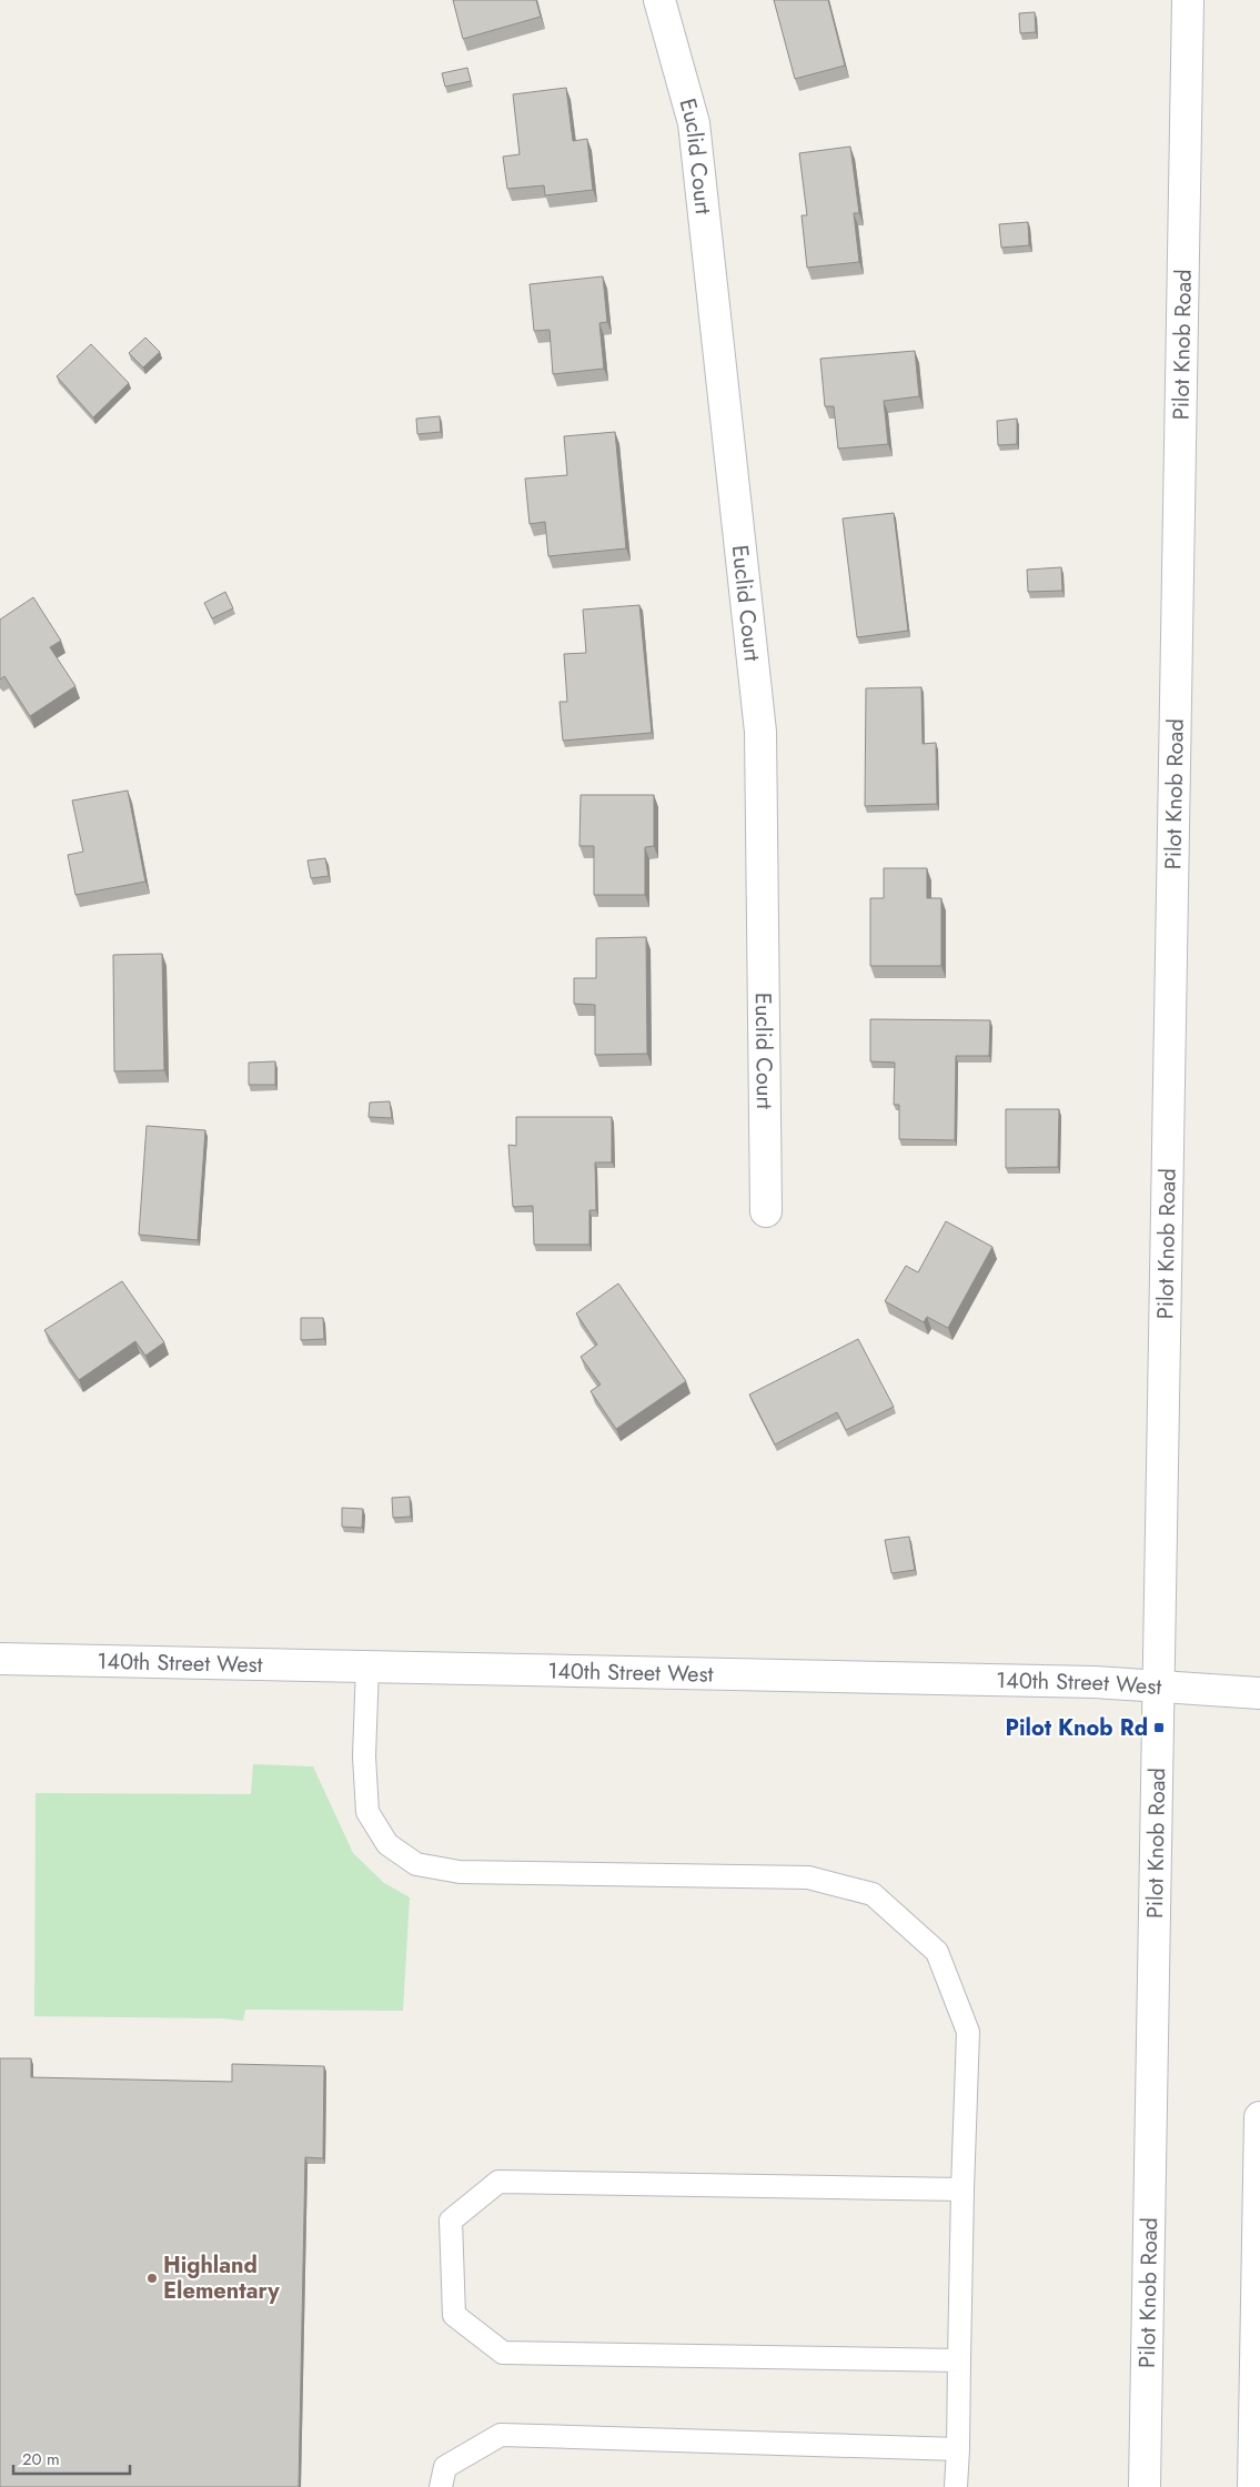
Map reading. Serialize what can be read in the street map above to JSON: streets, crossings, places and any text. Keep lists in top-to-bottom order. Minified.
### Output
{"streets":{"main road":["Euclid Court","Pilot Knob Road","140th Street West"]},"crossings":[["Pilot Knob Road","140th Street West"]],"places":{"transit":["Pilot Knob Rd"],"other":["Highland Elementary"]},"scale_bar":"20 m"}
